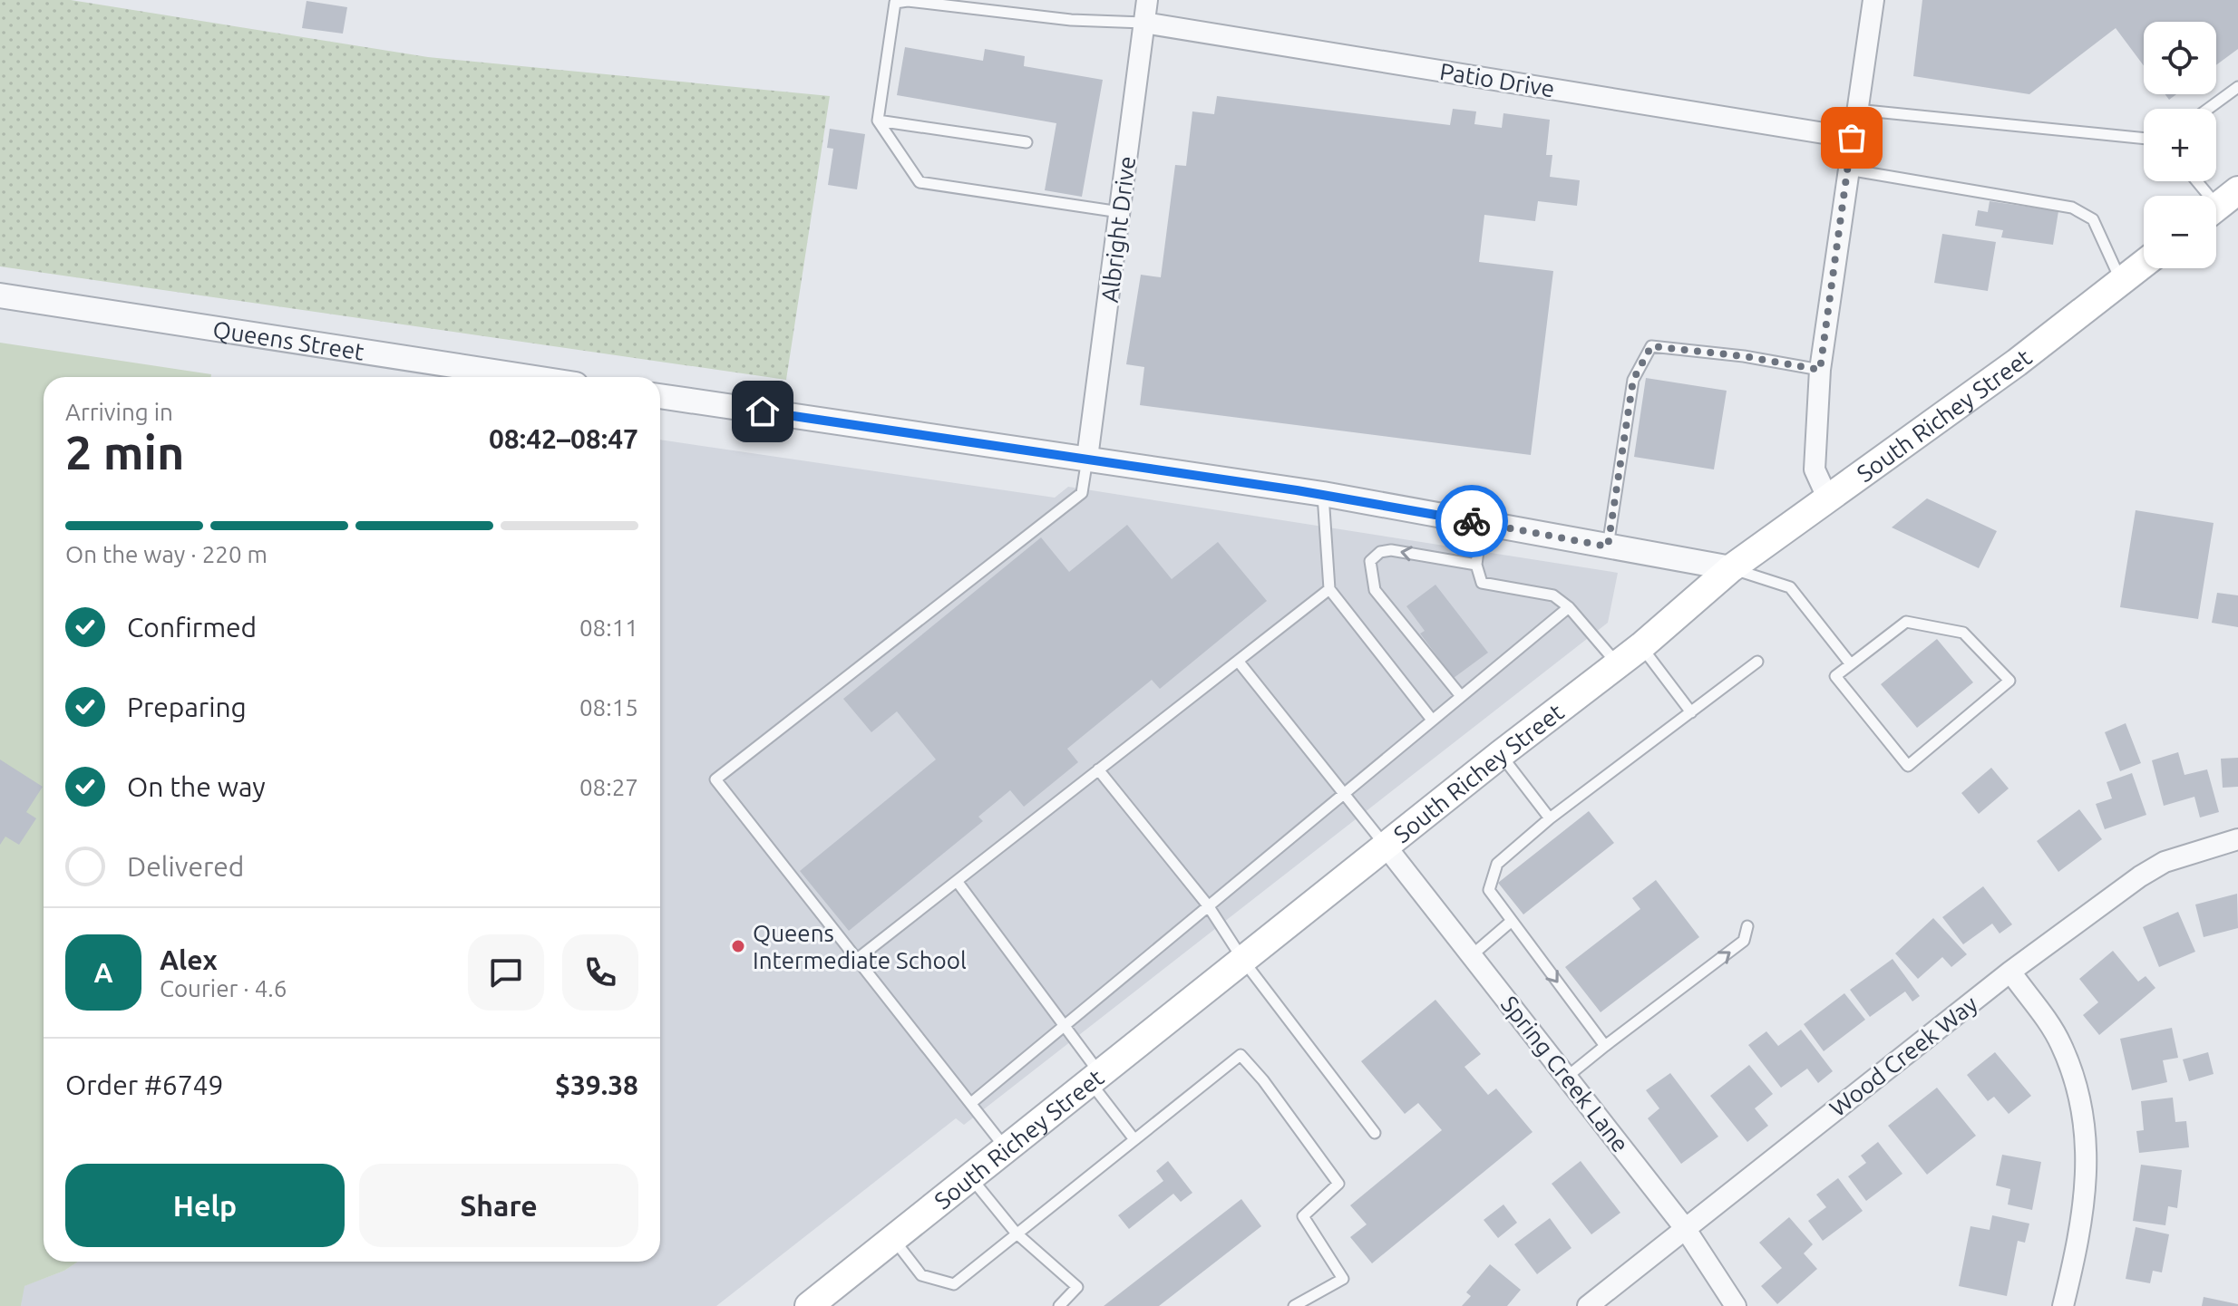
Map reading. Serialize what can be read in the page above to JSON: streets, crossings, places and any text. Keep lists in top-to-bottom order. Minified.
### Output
{"streets":{"main road":["South Richey Street"],"street":["Patio Drive","Albright Drive","Queens Street","Wood Creek Way","Spring Creek Lane"]},"crossings":[["Patio Drive","Albright Drive"],["South Richey Street","Spring Creek Lane"],["Wood Creek Way","Spring Creek Lane"]],"places":["Queens Intermediate School"],"page":{"map_buttons":["+","−"],"heading":["2 min","Arriving in","08:42–08:47"],"panel":["Alex","Courier · 4.6","Order #6749","$39.38"],"bar":"On the way · 220 m","list":[["Confirmed","08:11"],["Preparing","08:15"],["On the way","08:27"],"Delivered"],"round":"A","buttons":["Help","Share"]}}
